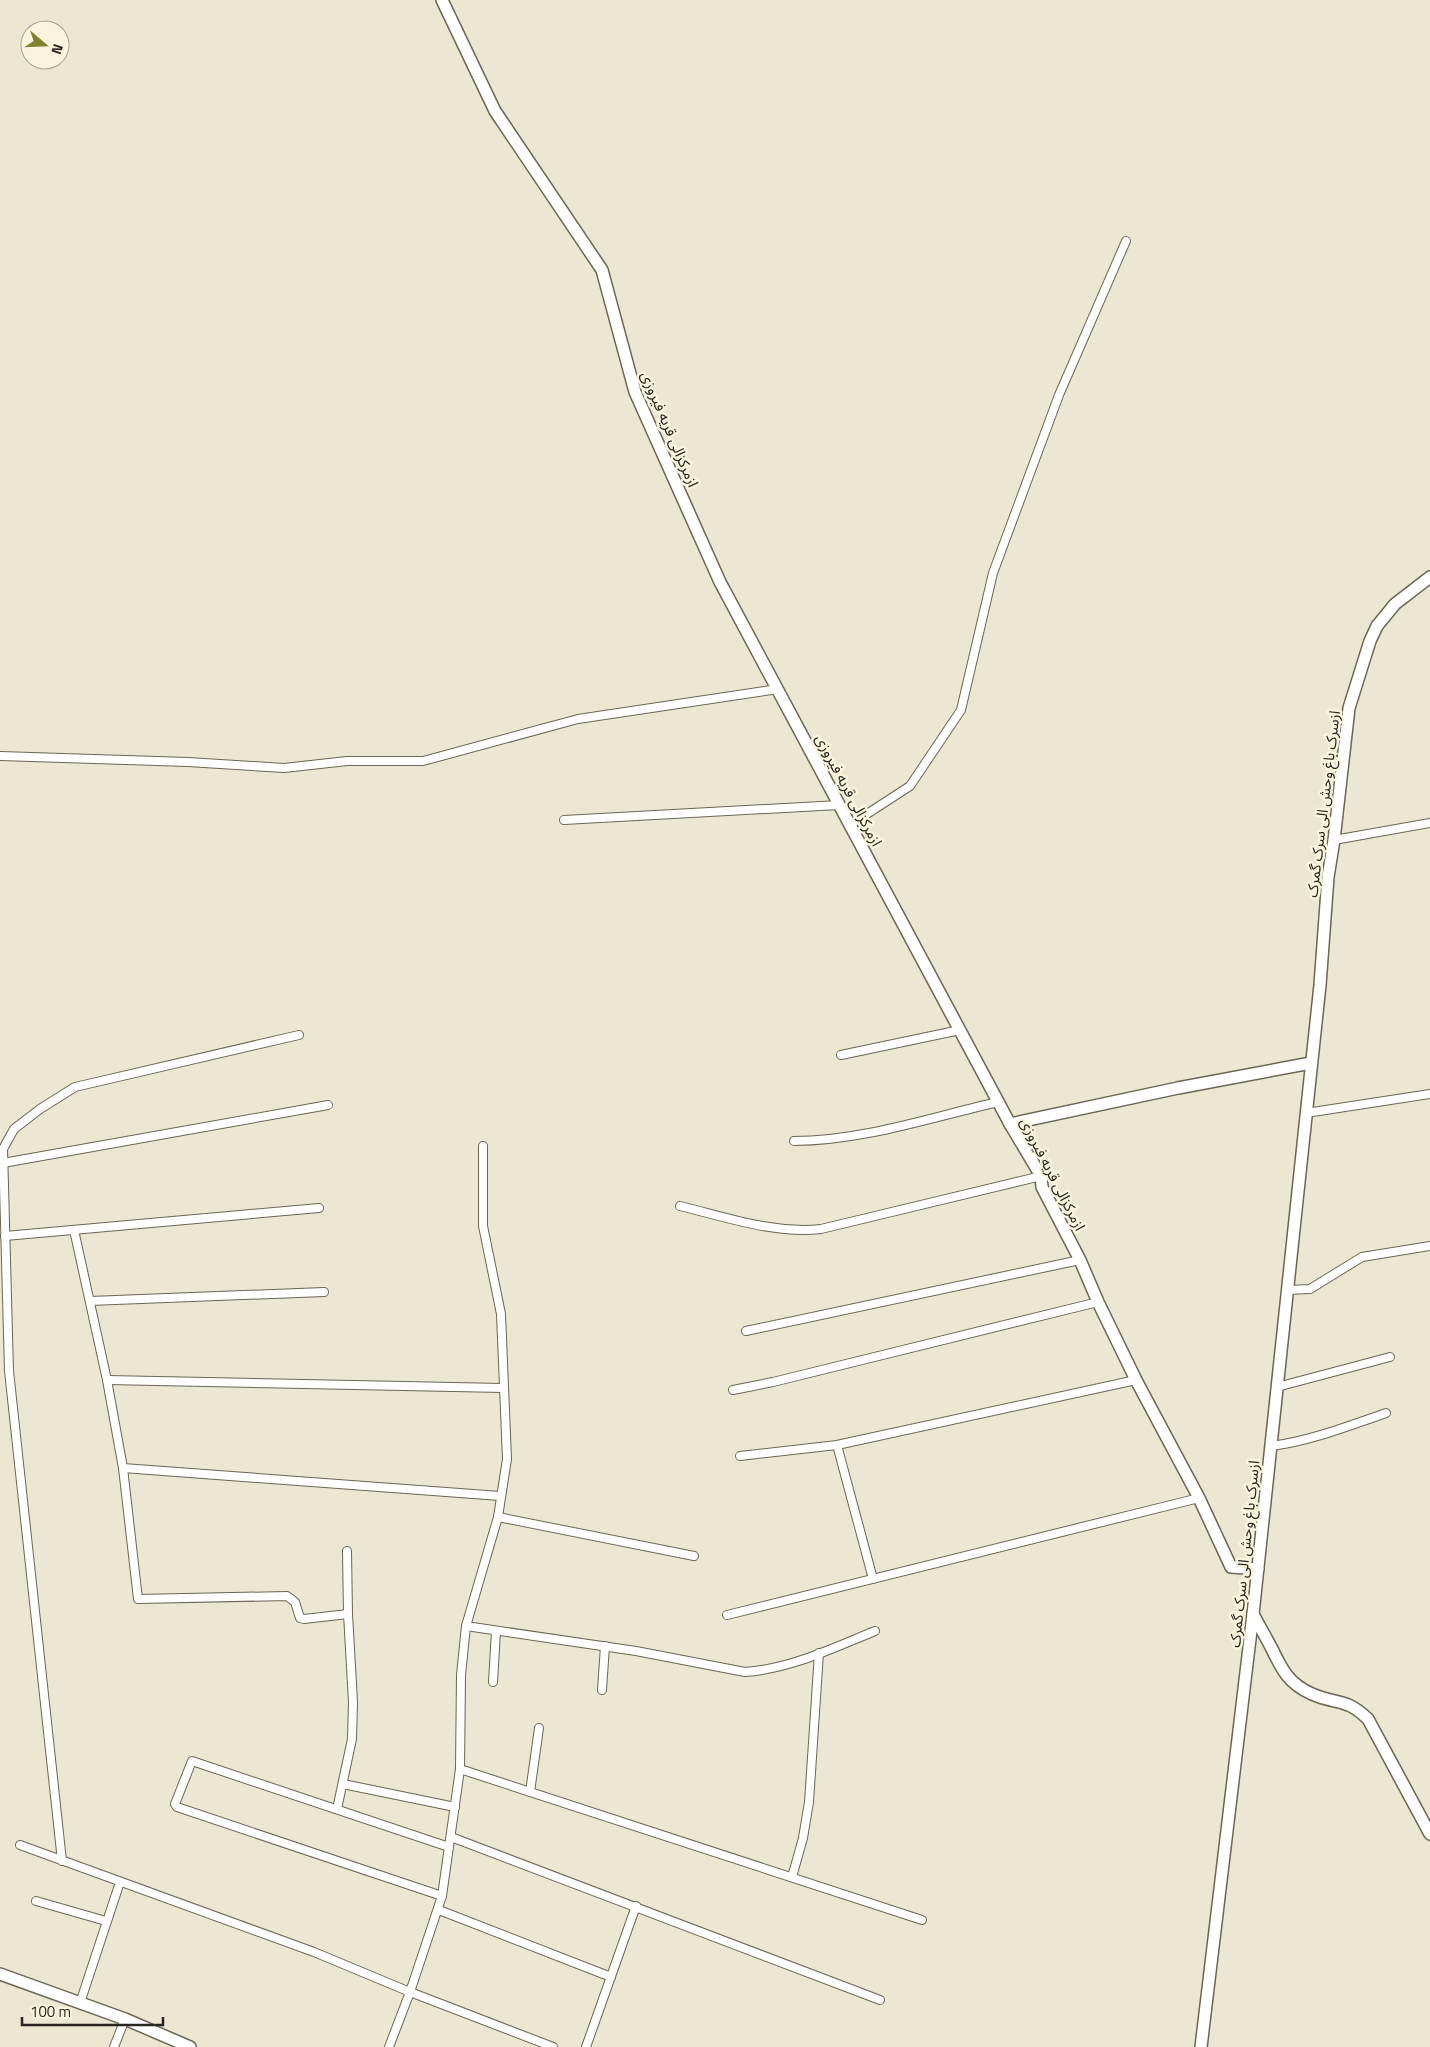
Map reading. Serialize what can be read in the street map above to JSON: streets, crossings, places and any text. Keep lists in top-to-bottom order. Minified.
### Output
{"streets":{"main road":["ازمرکزالی قریه فیروزی","ازسرک باغ وحش الی سرک گمرک"]},"crossings":[["ازمرکزالی قریه فیروزی","ازسرک باغ وحش الی سرک گمرک"]],"scale_bar":"100 m","north":"right"}
